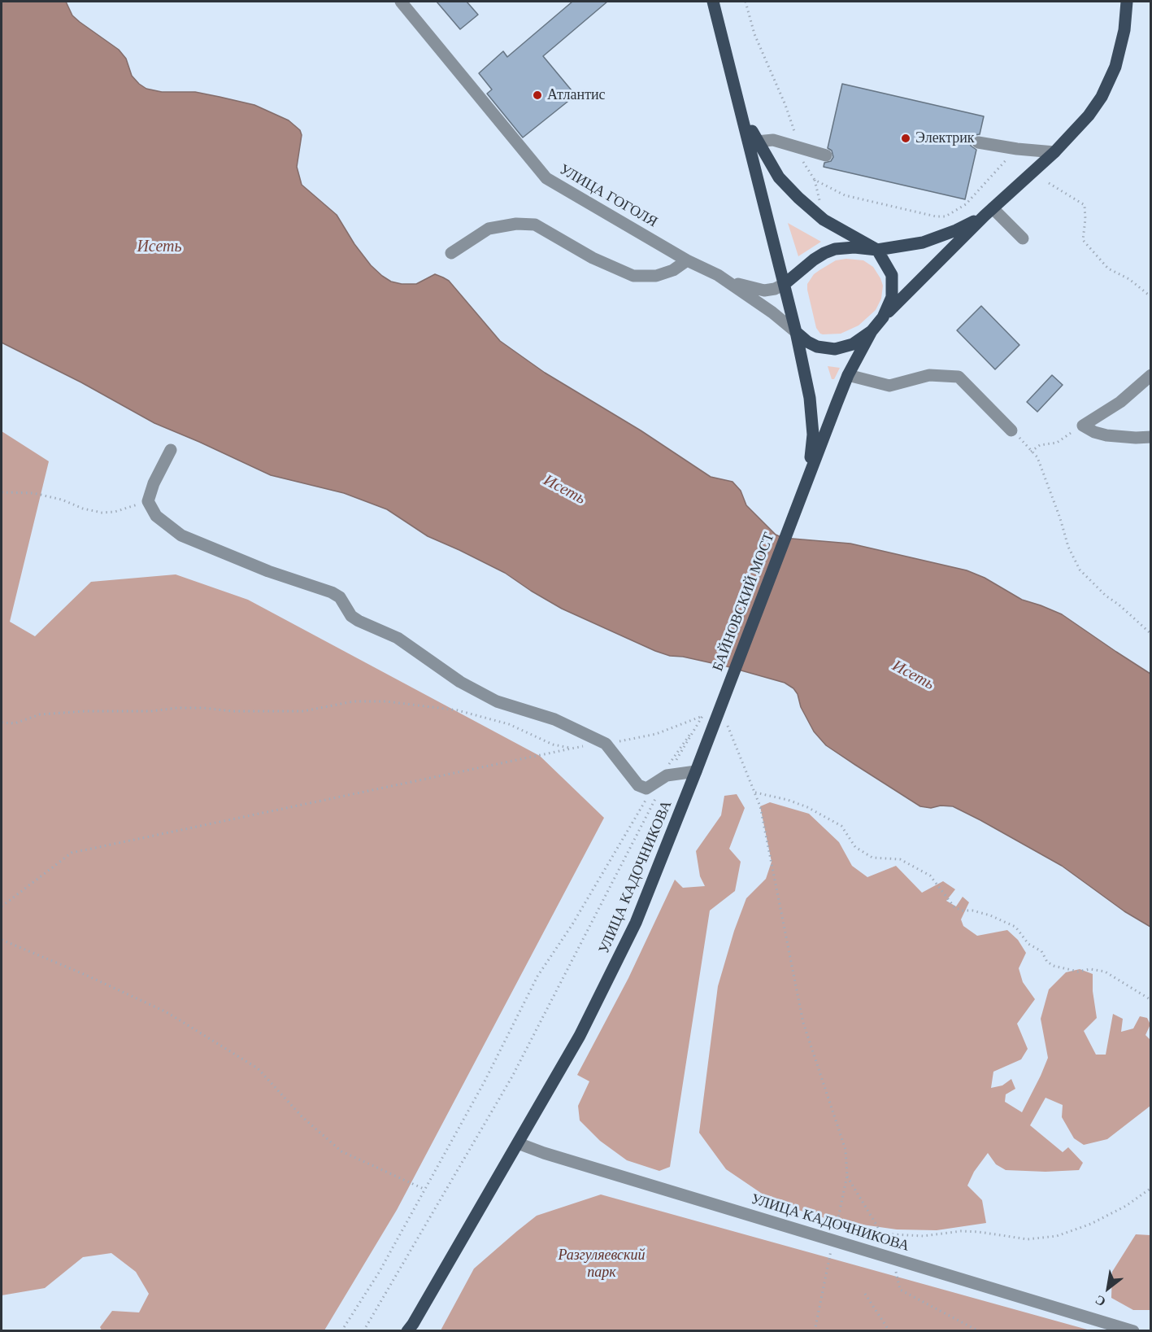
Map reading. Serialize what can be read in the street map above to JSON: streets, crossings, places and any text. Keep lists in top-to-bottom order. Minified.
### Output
{"streets":{"main road":["БАЙНОВСКИЙ МОСТ","УЛИЦА КАДОЧНИКОВА"],"street":["УЛИЦА ГОГОЛЯ"]},"crossings":[["БАЙНОВСКИЙ МОСТ","УЛИЦА КАДОЧНИКОВА"]],"water":["Исеть"],"parks":["Разгуляевский парк"],"places":["Атлантис","Электрик"],"north":"bottom left"}
